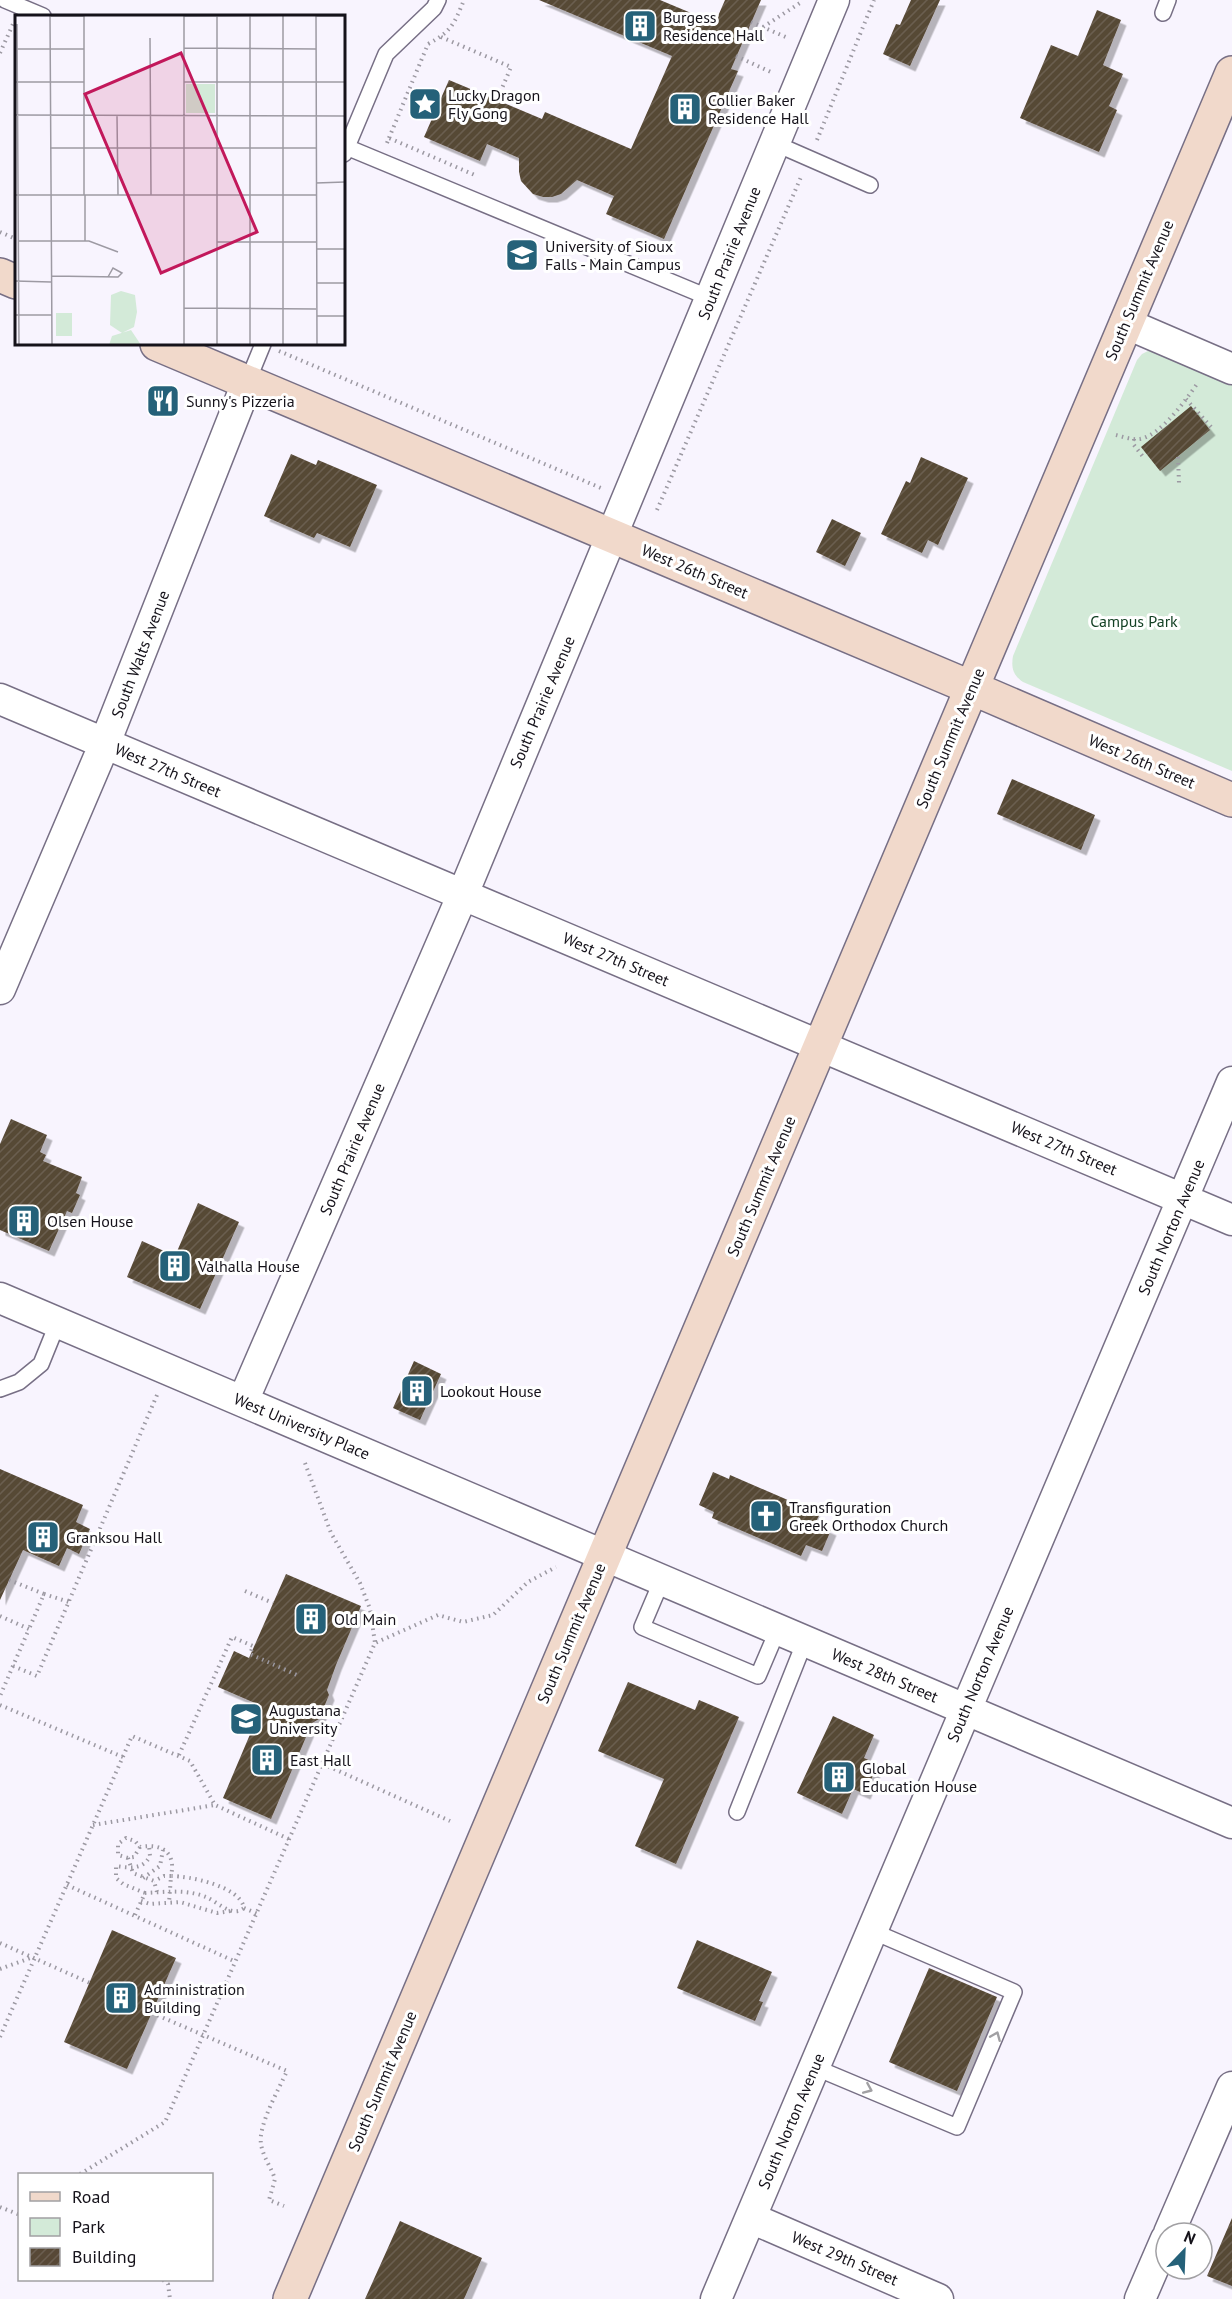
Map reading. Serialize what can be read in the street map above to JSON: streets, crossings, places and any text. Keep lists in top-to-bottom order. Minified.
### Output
{"streets":{"street":["South Prairie Avenue","South Summit Avenue","West 26th Street","South Walts Avenue","West 27th Street","South Norton Avenue","West University Place","West 28th Street","West 29th Street"]},"crossings":[["South Prairie Avenue","West 26th Street"],["South Prairie Avenue","West 27th Street"],["South Prairie Avenue","West University Place"],["South Summit Avenue","West 26th Street"],["South Summit Avenue","West 27th Street"],["South Summit Avenue","West University Place"],["South Summit Avenue","West 28th Street"],["West 26th Street","South Walts Avenue"],["South Walts Avenue","West 27th Street"],["West 27th Street","South Norton Avenue"],["South Norton Avenue","West 28th Street"],["South Norton Avenue","West 29th Street"],["West University Place","West 28th Street"]],"parks":["Campus Park"],"places":{"building":["Burgess Residence Hall","Collier Baker Residence Hall","Olsen House","Valhalla House","Lookout House","Granksou Hall","Old Main","East Hall","Global Education House","Administration Building"],"place":["Lucky Dragon Fly Gong"],"school or university":["University of Sioux Falls - Main Campus","Augustana University"],"restaurant":["Sunny's Pizzeria"],"church":["Transfiguration Greek Orthodox Church"]},"legend":["Road","Park","Building"],"north":"top right"}
